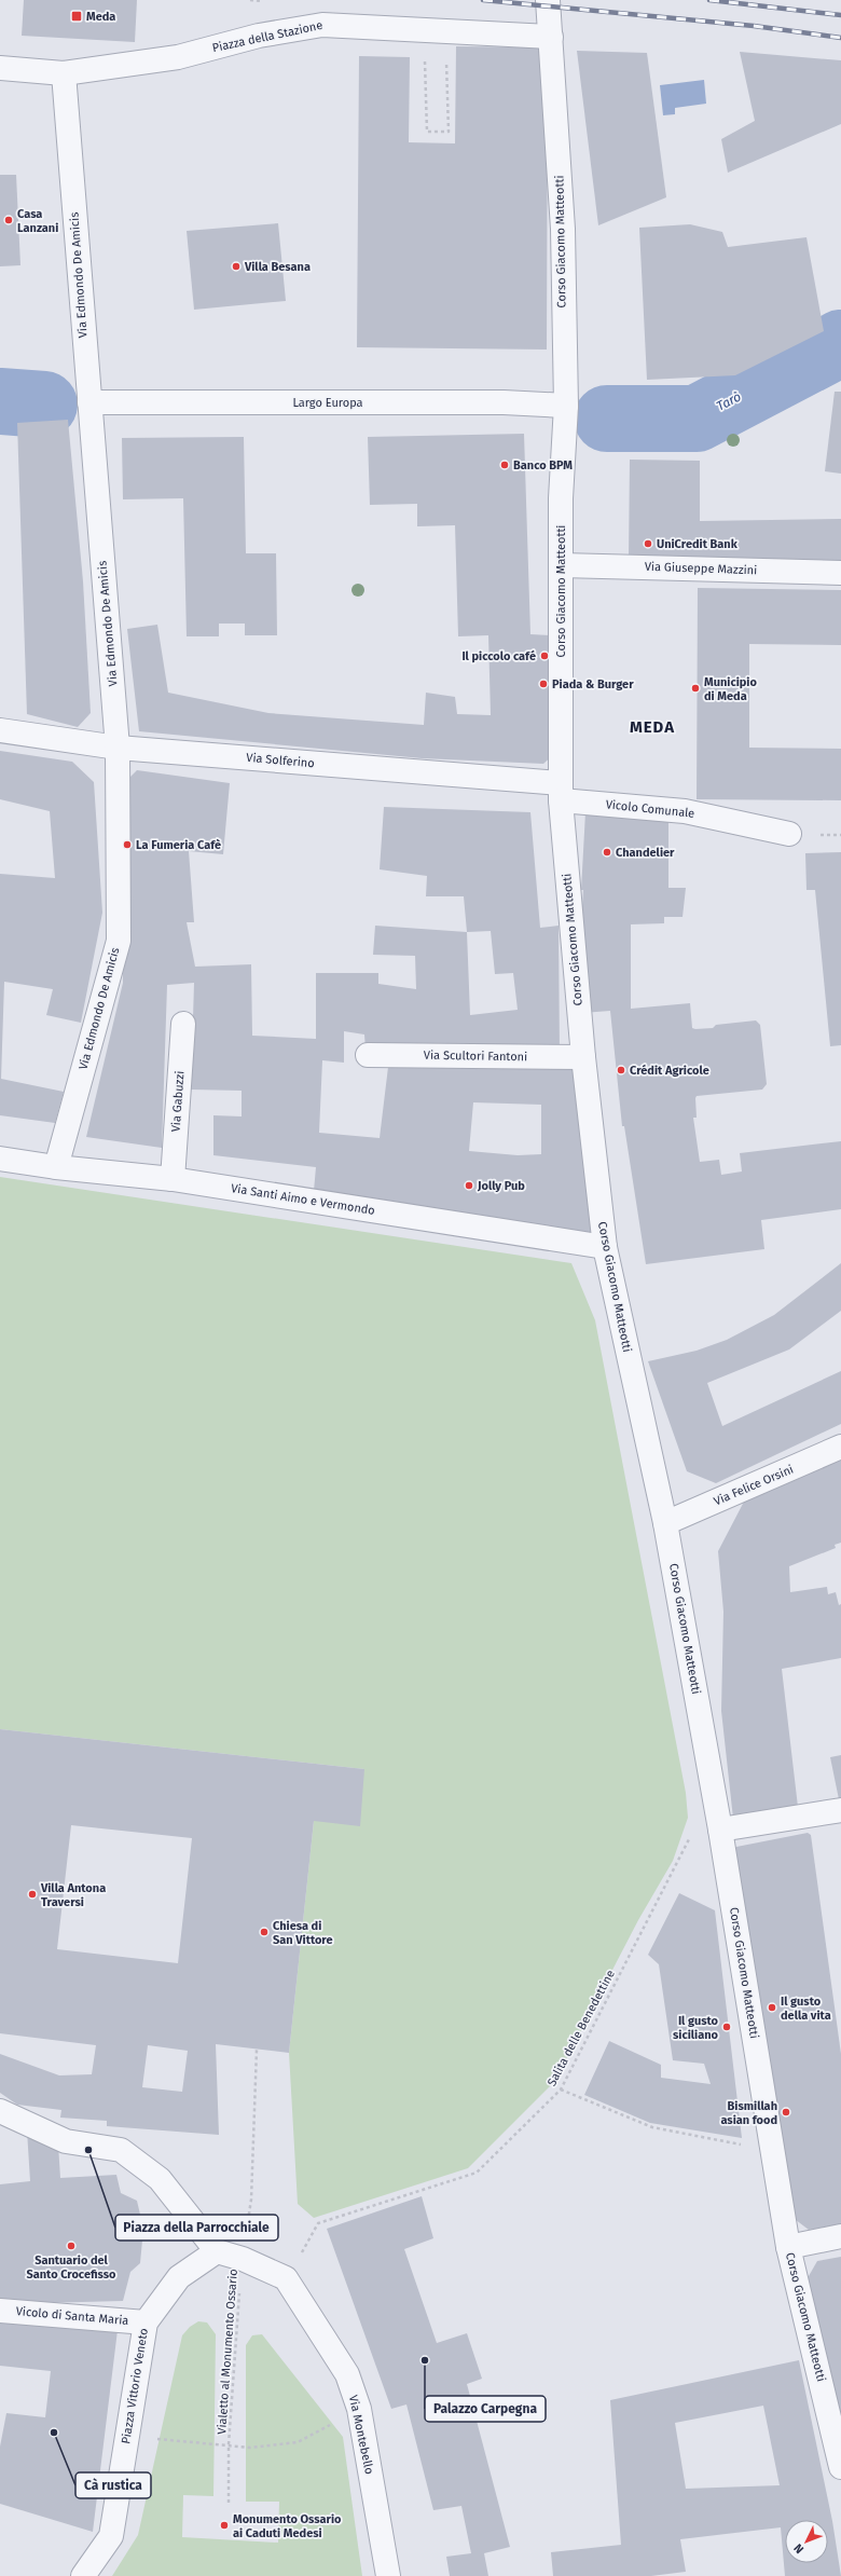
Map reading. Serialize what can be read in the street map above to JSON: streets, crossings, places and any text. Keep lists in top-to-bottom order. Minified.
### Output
{"streets":{"street":["Piazza della Stazione","Corso Giacomo Matteotti","Via Edmondo De Amicis","Largo Europa","Via Giuseppe Mazzini","Via Solferino","Vicolo Comunale","Via Scultori Fantoni","Via Gabuzzi","Via Santi Aimo e Vermondo","Via Felice Orsini","Vicolo di Santa Maria","Piazza Vittorio Veneto","Via Montebello"],"path":["Salita delle Benedettine","Vialetto al Monumento Ossario"]},"crossings":[["Piazza della Stazione","Corso Giacomo Matteotti"],["Piazza della Stazione","Via Edmondo De Amicis"],["Corso Giacomo Matteotti","Largo Europa"],["Corso Giacomo Matteotti","Via Giuseppe Mazzini"],["Corso Giacomo Matteotti","Via Solferino"],["Corso Giacomo Matteotti","Vicolo Comunale"],["Corso Giacomo Matteotti","Via Scultori Fantoni"],["Corso Giacomo Matteotti","Via Santi Aimo e Vermondo"],["Corso Giacomo Matteotti","Via Felice Orsini"],["Corso Giacomo Matteotti","Salita delle Benedettine"],["Via Edmondo De Amicis","Largo Europa"],["Via Edmondo De Amicis","Via Solferino"],["Via Edmondo De Amicis","Via Santi Aimo e Vermondo"],["Via Solferino","Vicolo Comunale"],["Via Gabuzzi","Via Santi Aimo e Vermondo"],["Salita delle Benedettine","Via Montebello"],["Vicolo di Santa Maria","Piazza Vittorio Veneto"]],"districts":["MEDA"],"water":["Tarò"],"places":{"transit":["Meda"],"other":["Casa Lanzani","Villa Besana","Banco BPM","UniCredit Bank","Il piccolo café","Piada & Burger","Municipio di Meda","La Fumeria Cafè","Chandelier","Crédit Agricole","Jolly Pub","Villa Antona Traversi","Chiesa di San Vittore","Il gusto della vita","Il gusto siciliano","Bismillah asian food","Piazza della Parrocchiale","Santuario del Santo Crocefisso","Palazzo Carpegna","Cà rustica","Monumento Ossario ai Caduti Medesi"]},"north":"bottom left"}
